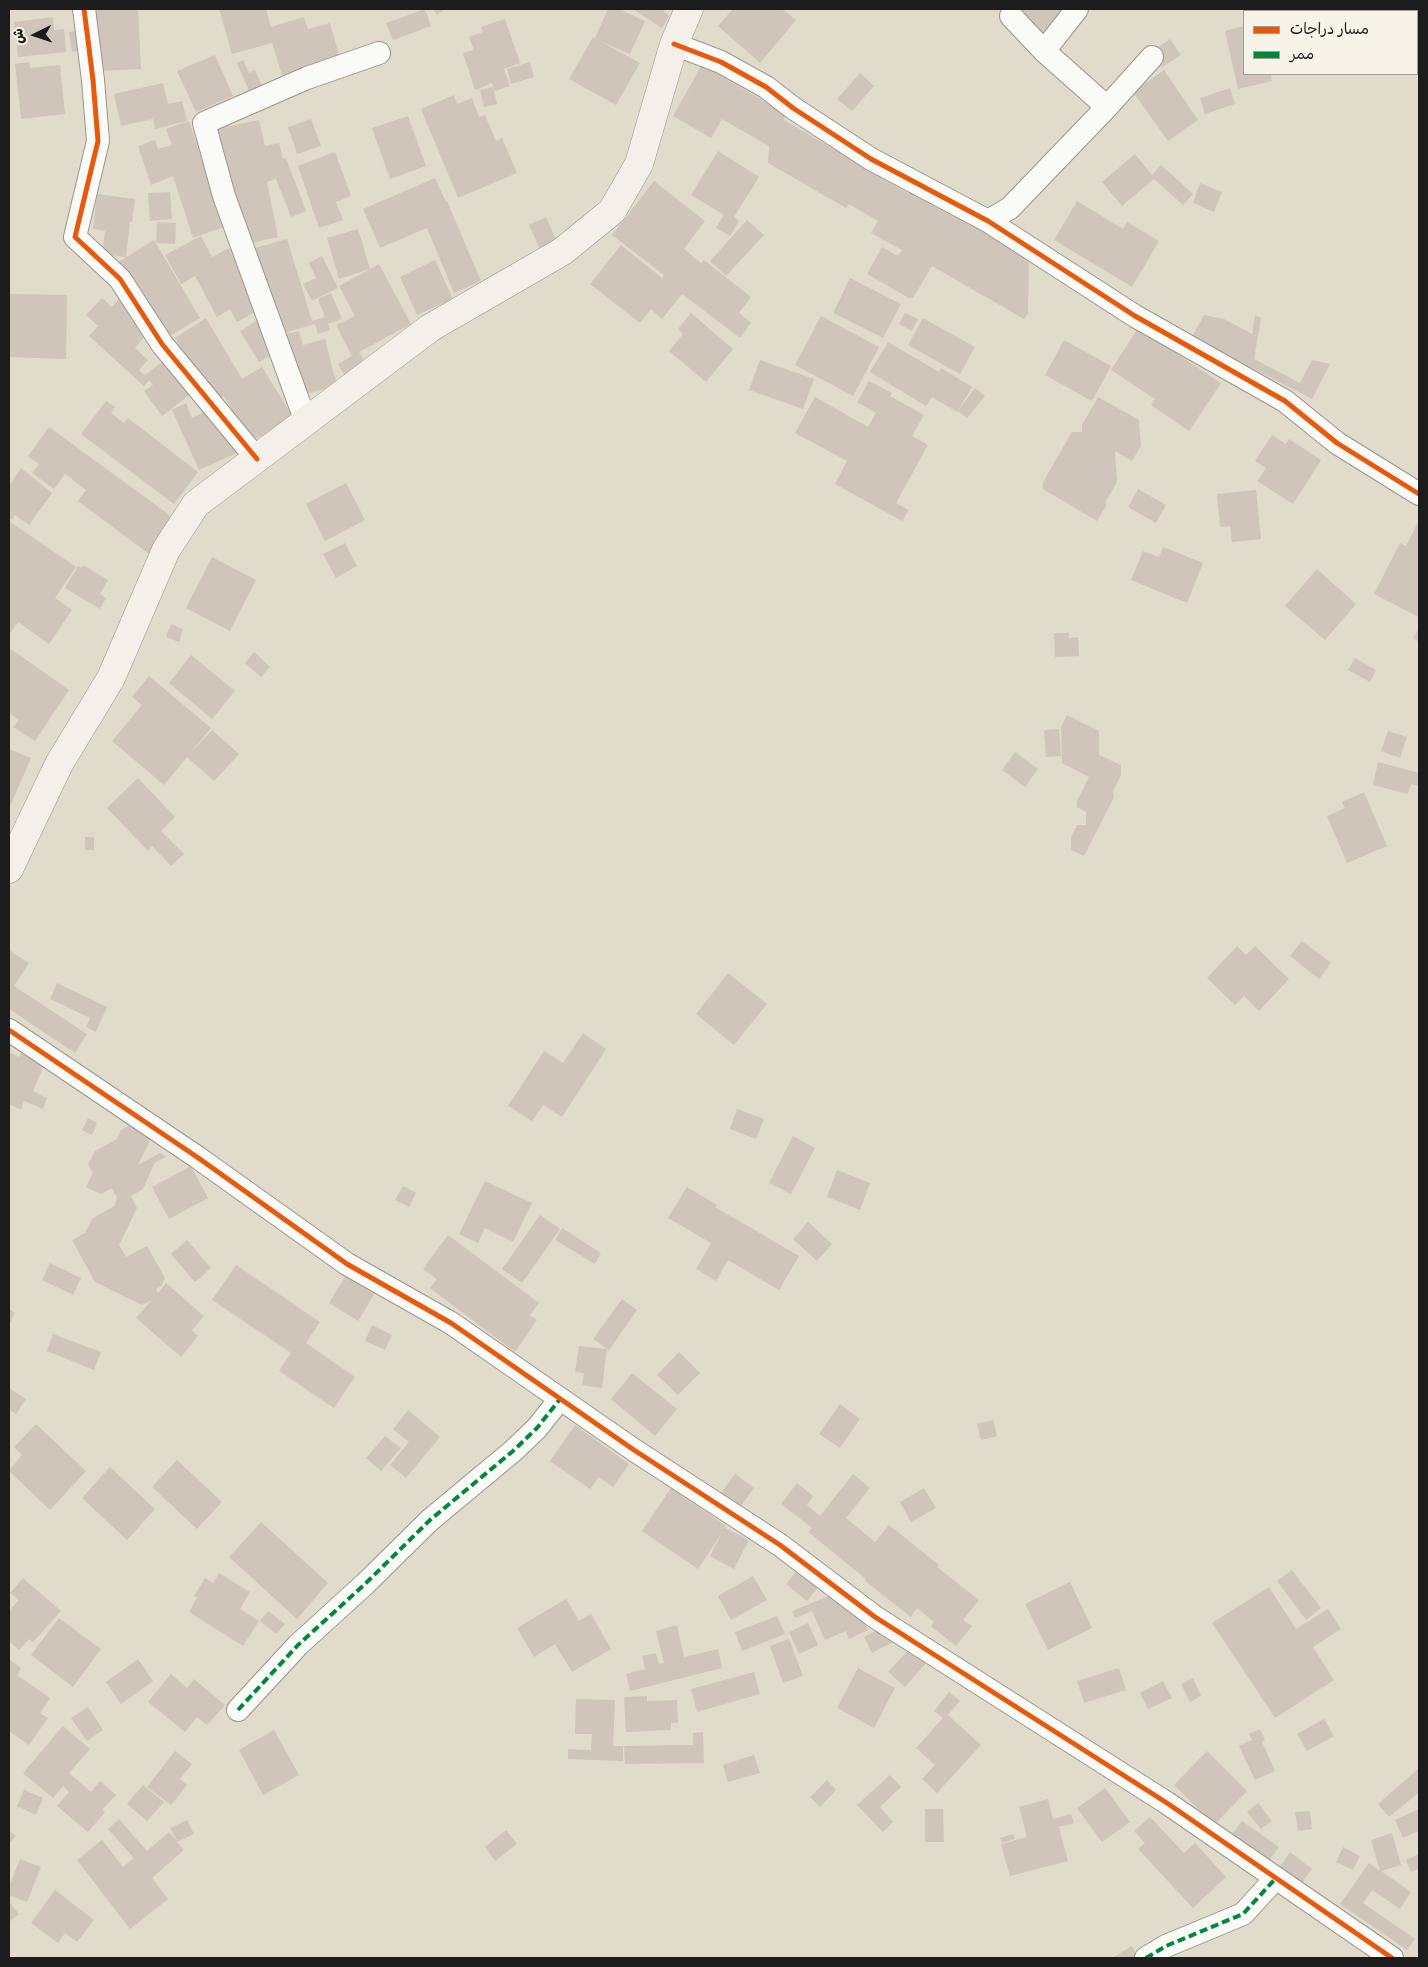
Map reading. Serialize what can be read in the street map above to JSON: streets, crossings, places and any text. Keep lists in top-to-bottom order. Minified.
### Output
{"legend":["مسار دراجات","ممر"],"north":"left"}
